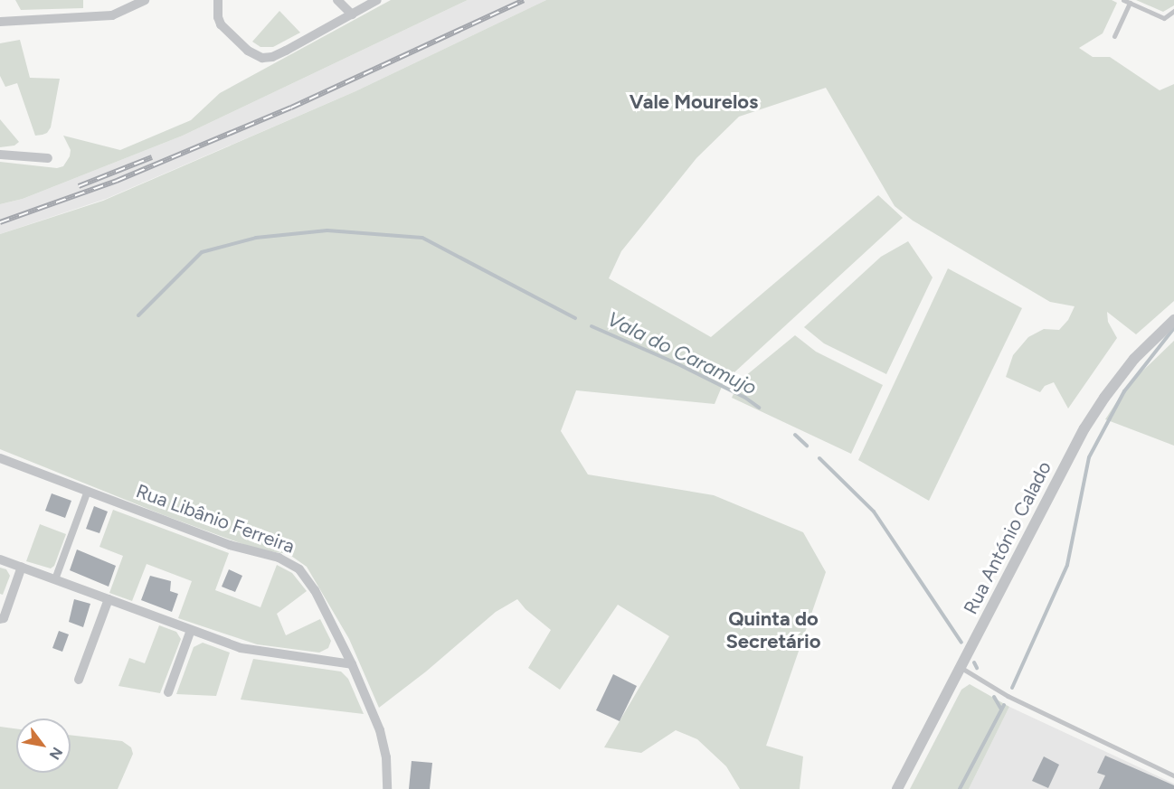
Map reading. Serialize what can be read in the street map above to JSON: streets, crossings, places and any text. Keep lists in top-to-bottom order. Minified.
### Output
{"streets":{"street":["Rua Libânio Ferreira","Rua António Calado"]},"districts":["Vale Mourelos","Quinta do Secretário"],"water":["Vala do Caramujo"],"north":"bottom right"}
